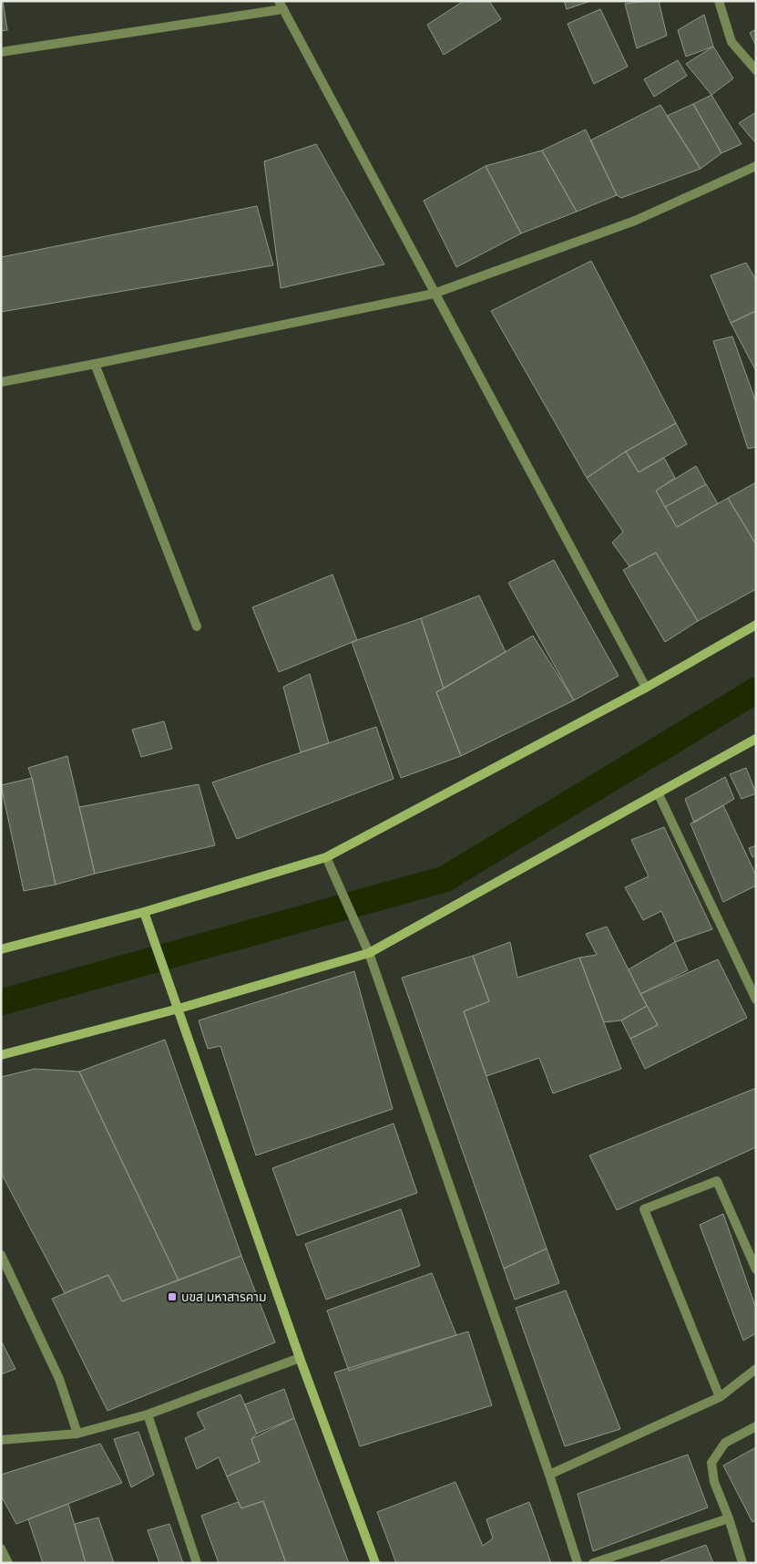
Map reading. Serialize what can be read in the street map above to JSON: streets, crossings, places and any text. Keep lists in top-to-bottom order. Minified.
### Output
{"places":{"transit":["บขส มหาสารคาม"]}}
